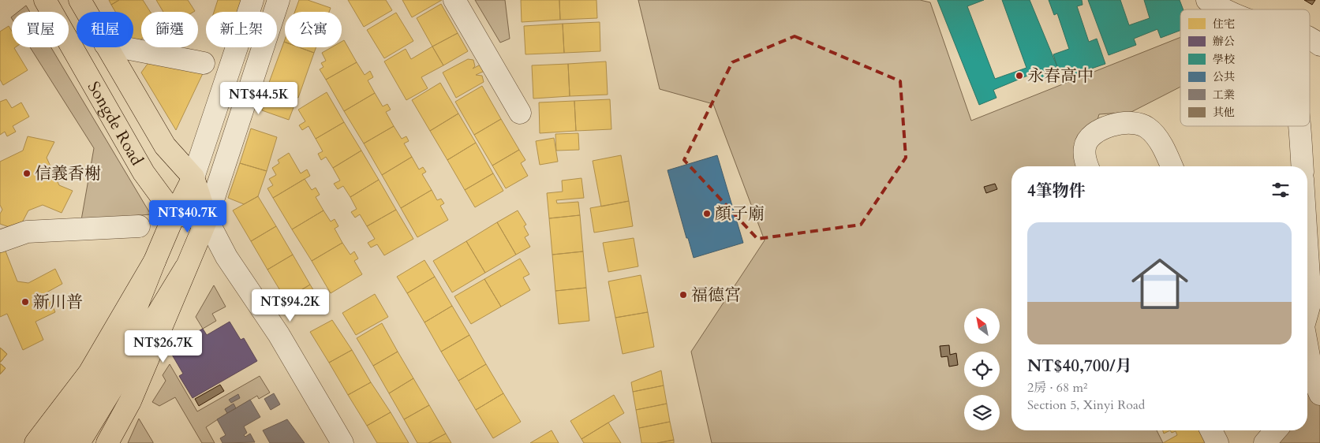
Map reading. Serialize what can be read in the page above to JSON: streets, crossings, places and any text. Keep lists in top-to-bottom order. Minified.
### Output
{"streets":{"main road":["Songde Road"]},"places":["永春高中","信義香榭","顏子廟","福德宮","新川普"],"legend":["住宅","辦公","學校","公共","工業","其他"],"north":"top left","page":{"chip":["買屋","租屋","篩選","新上架","公寓"],"price":["NT$44.5K","NT$40.7K","NT$94.2K","NT$26.7K"],"heading":"4筆物件","list":[{"name":"NT$40,700/月","note":"2房 · 68 m² · Section 5, Xinyi Road"}]}}
